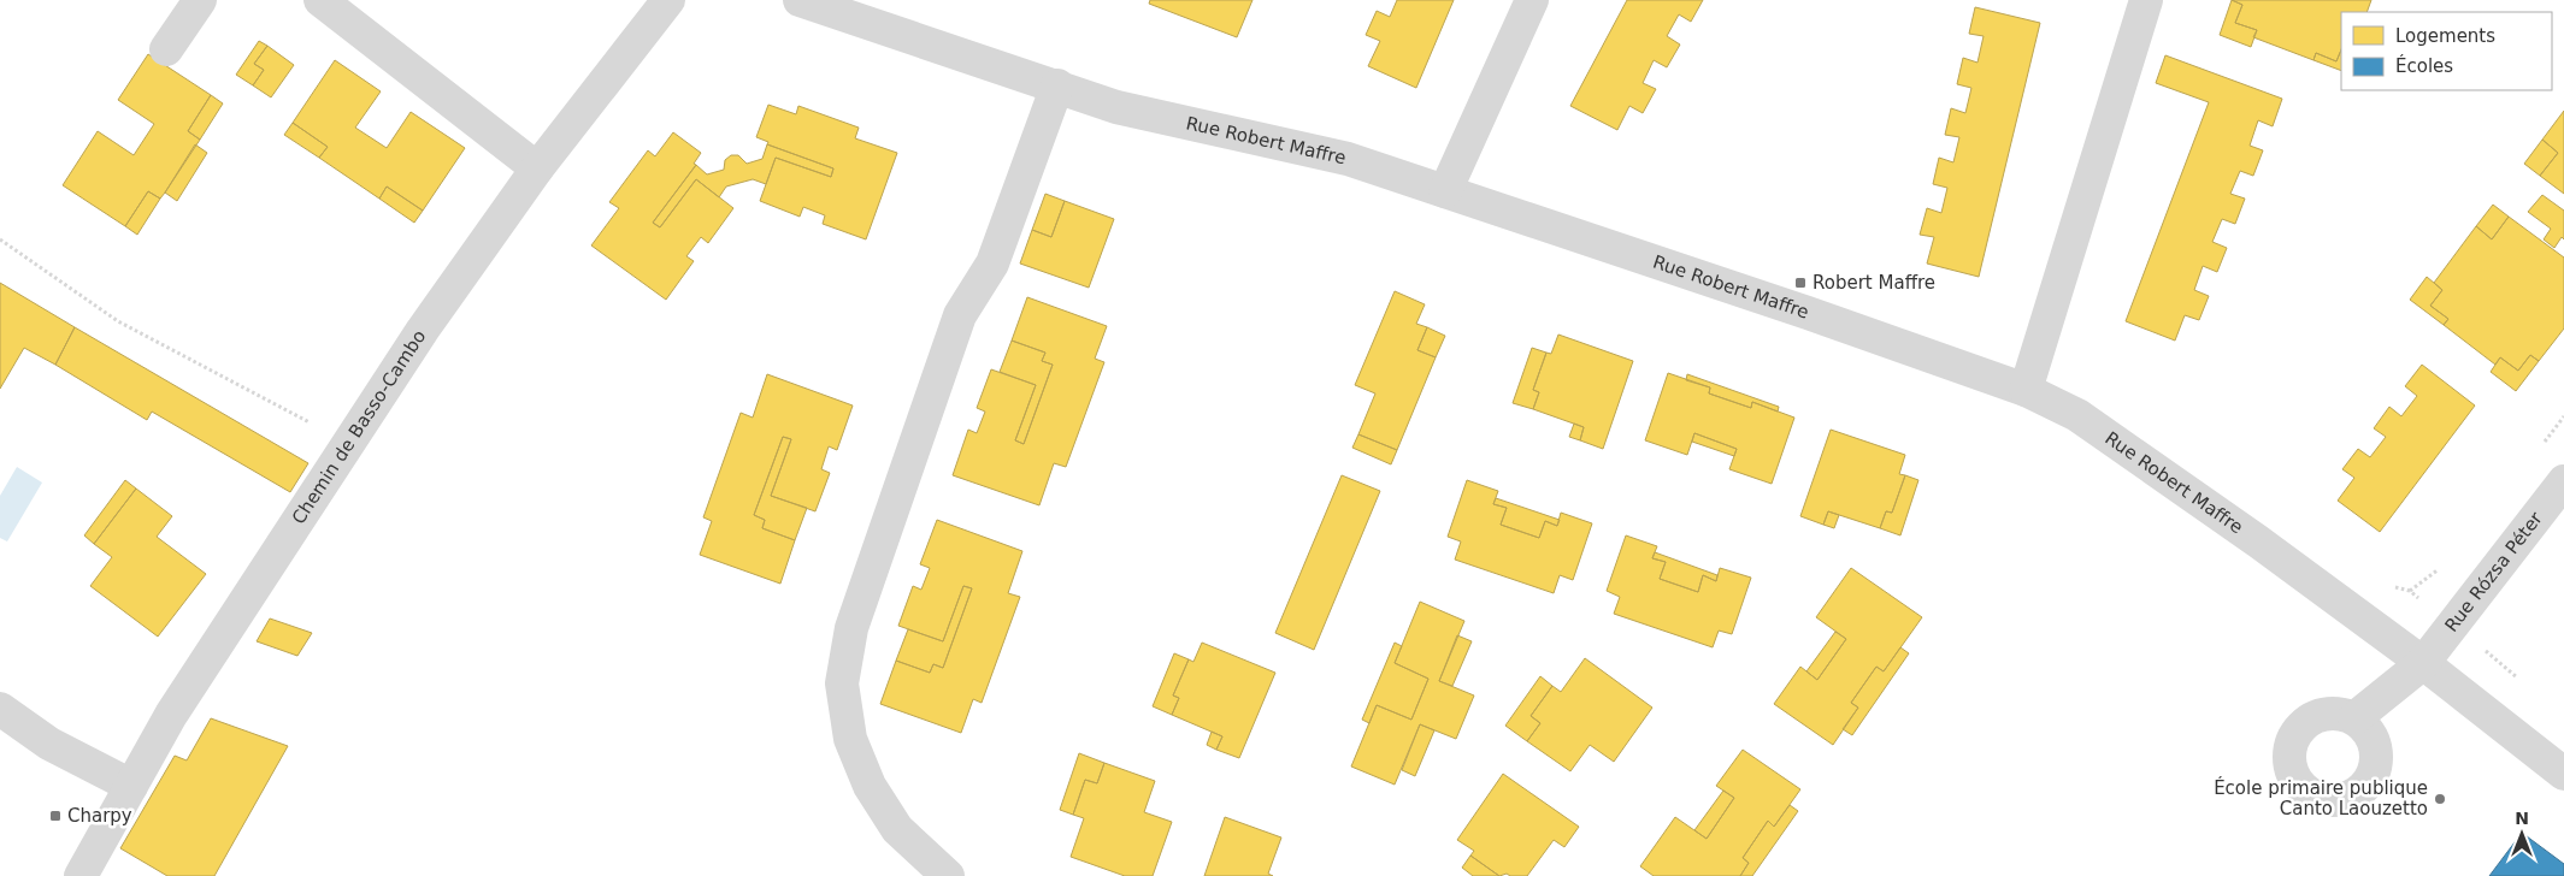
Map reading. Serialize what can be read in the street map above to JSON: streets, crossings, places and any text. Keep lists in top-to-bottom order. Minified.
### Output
{"streets":{"street":["Rue Robert Maffre","Chemin de Basso-Cambo","Rue Rózsa Péter"]},"crossings":[["Rue Robert Maffre","Rue Rózsa Péter"]],"places":{"transit":["Robert Maffre","Charpy"],"other":["École primaire publique Canto Laouzetto"]},"legend":["Logements","Écoles"],"north":"top"}
